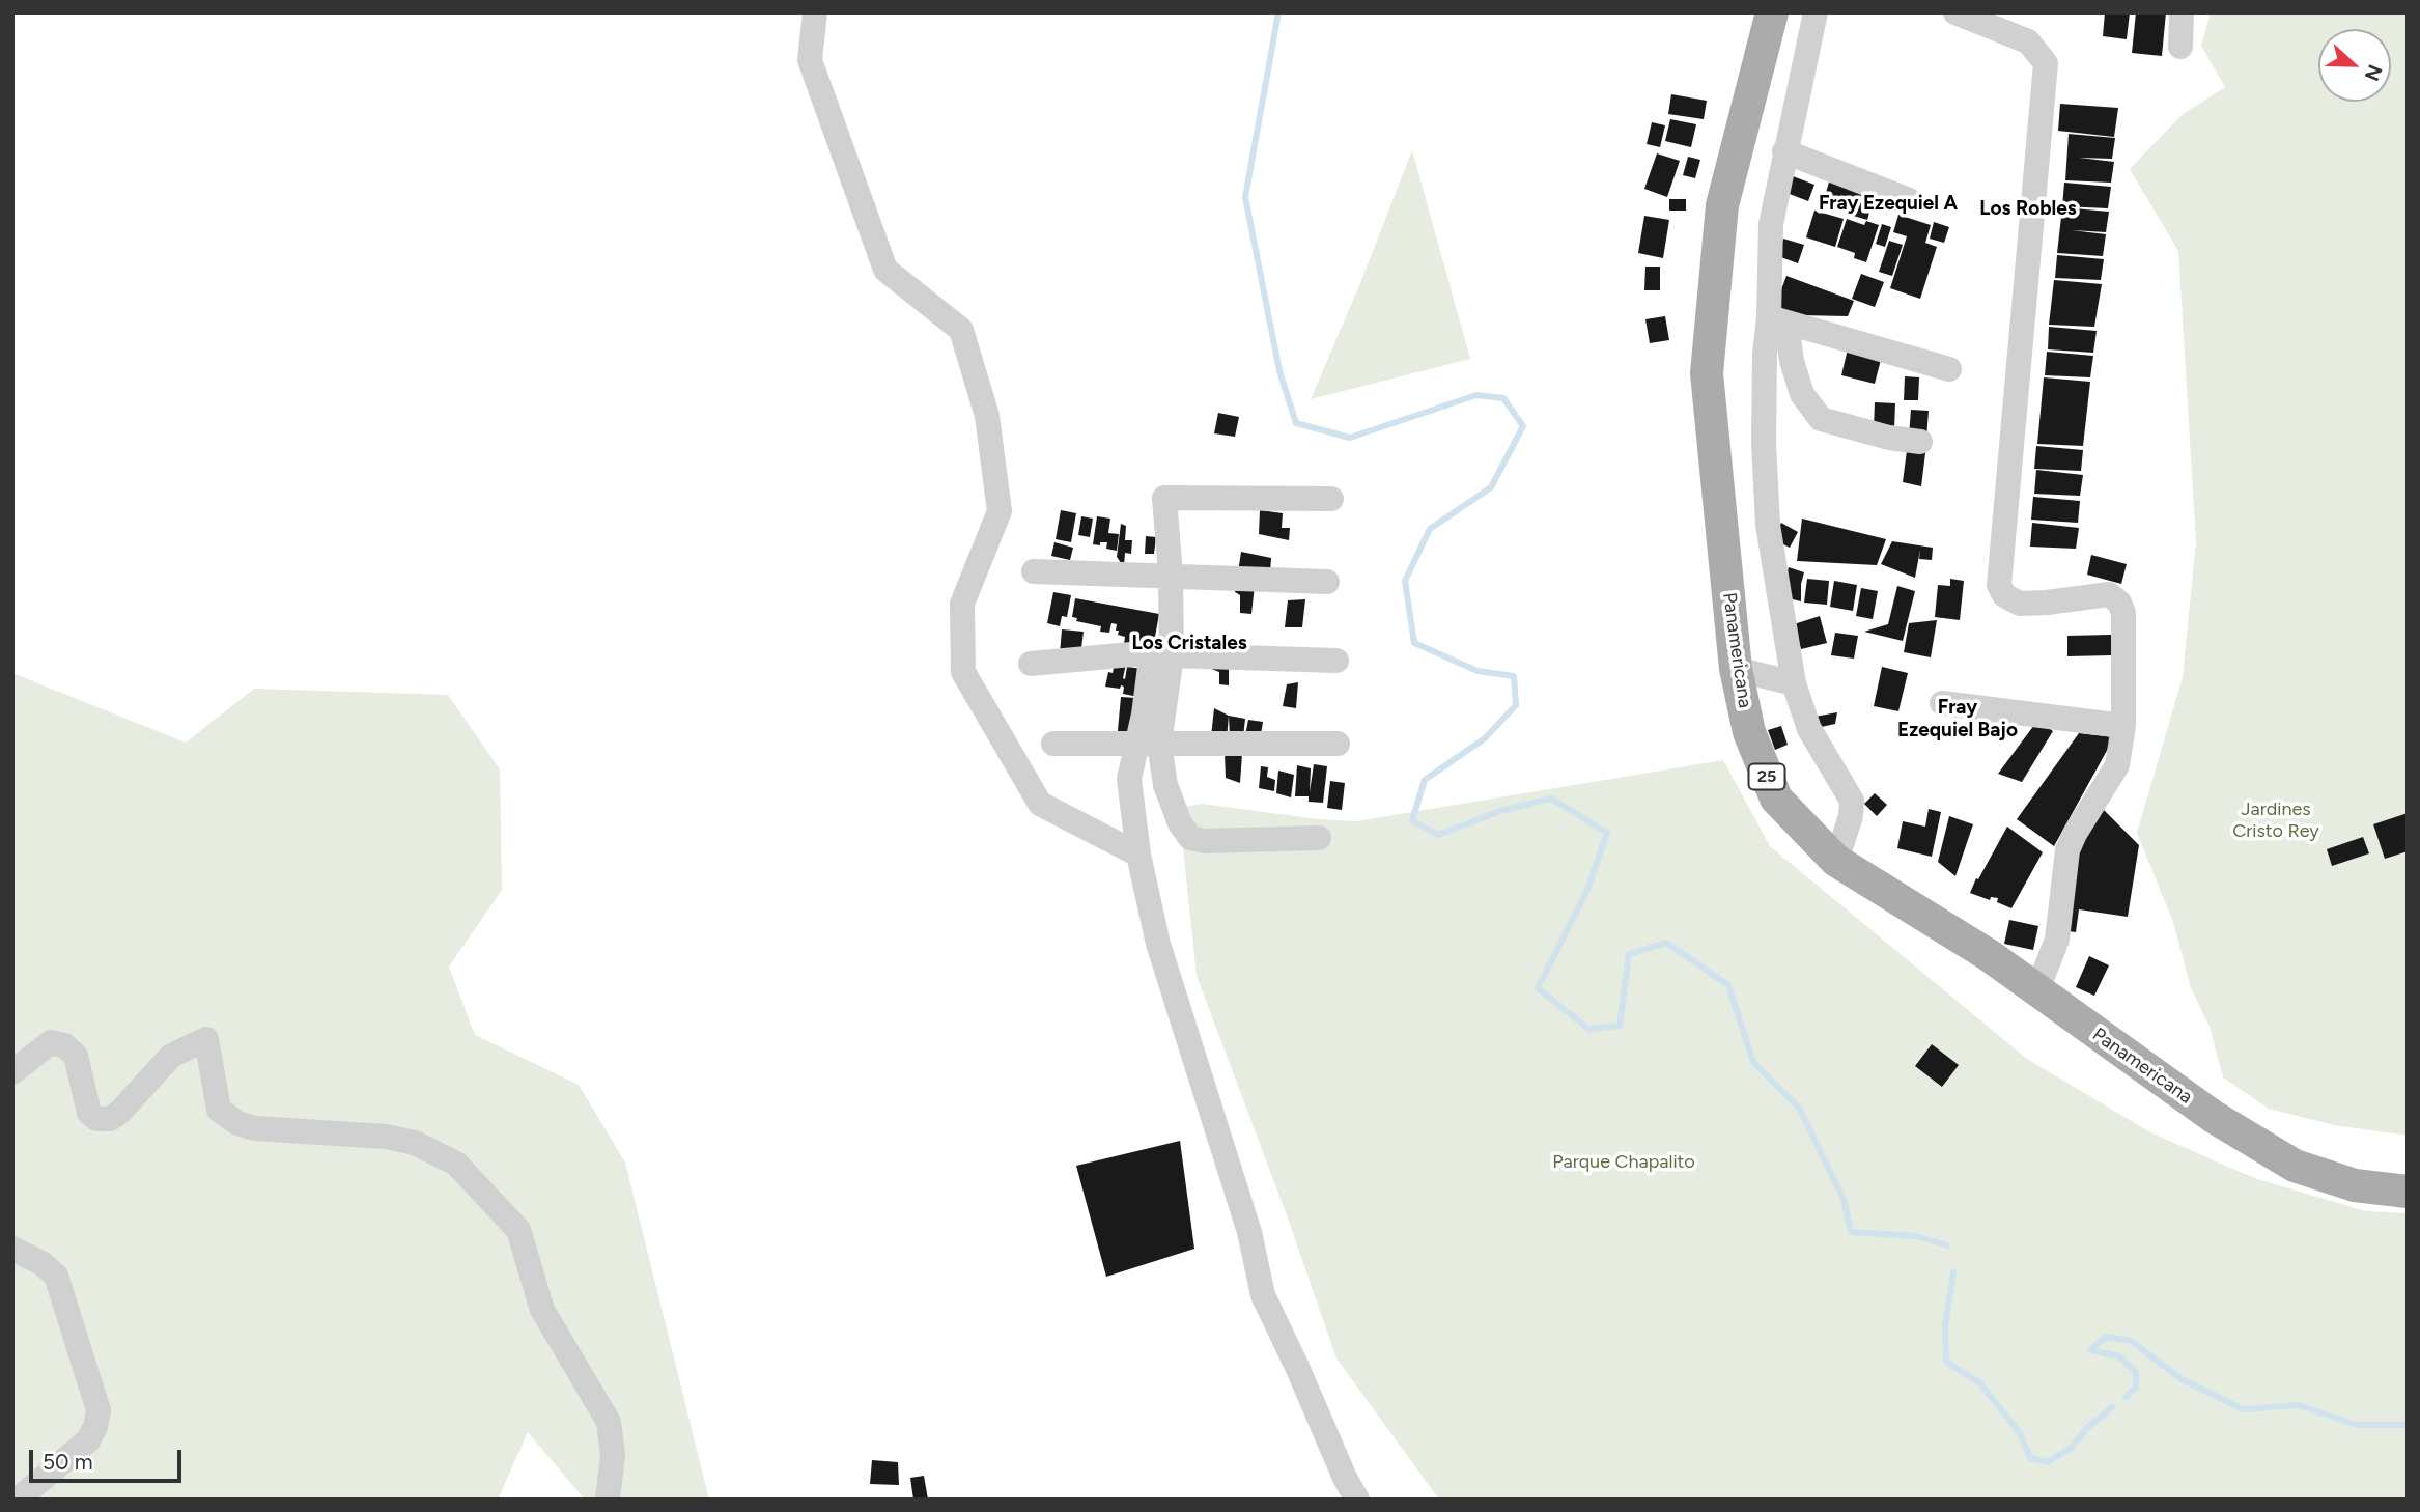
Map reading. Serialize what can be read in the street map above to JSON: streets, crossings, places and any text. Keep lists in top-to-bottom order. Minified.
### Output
{"streets":{"main road":["Panamericana","25"]},"districts":["Fray Ezequiel A","Los Robles","Los Cristales","Fray Ezequiel Bajo"],"parks":["Jardines Cristo Rey","Parque Chapalito"],"scale_bar":"50 m","north":"right"}
